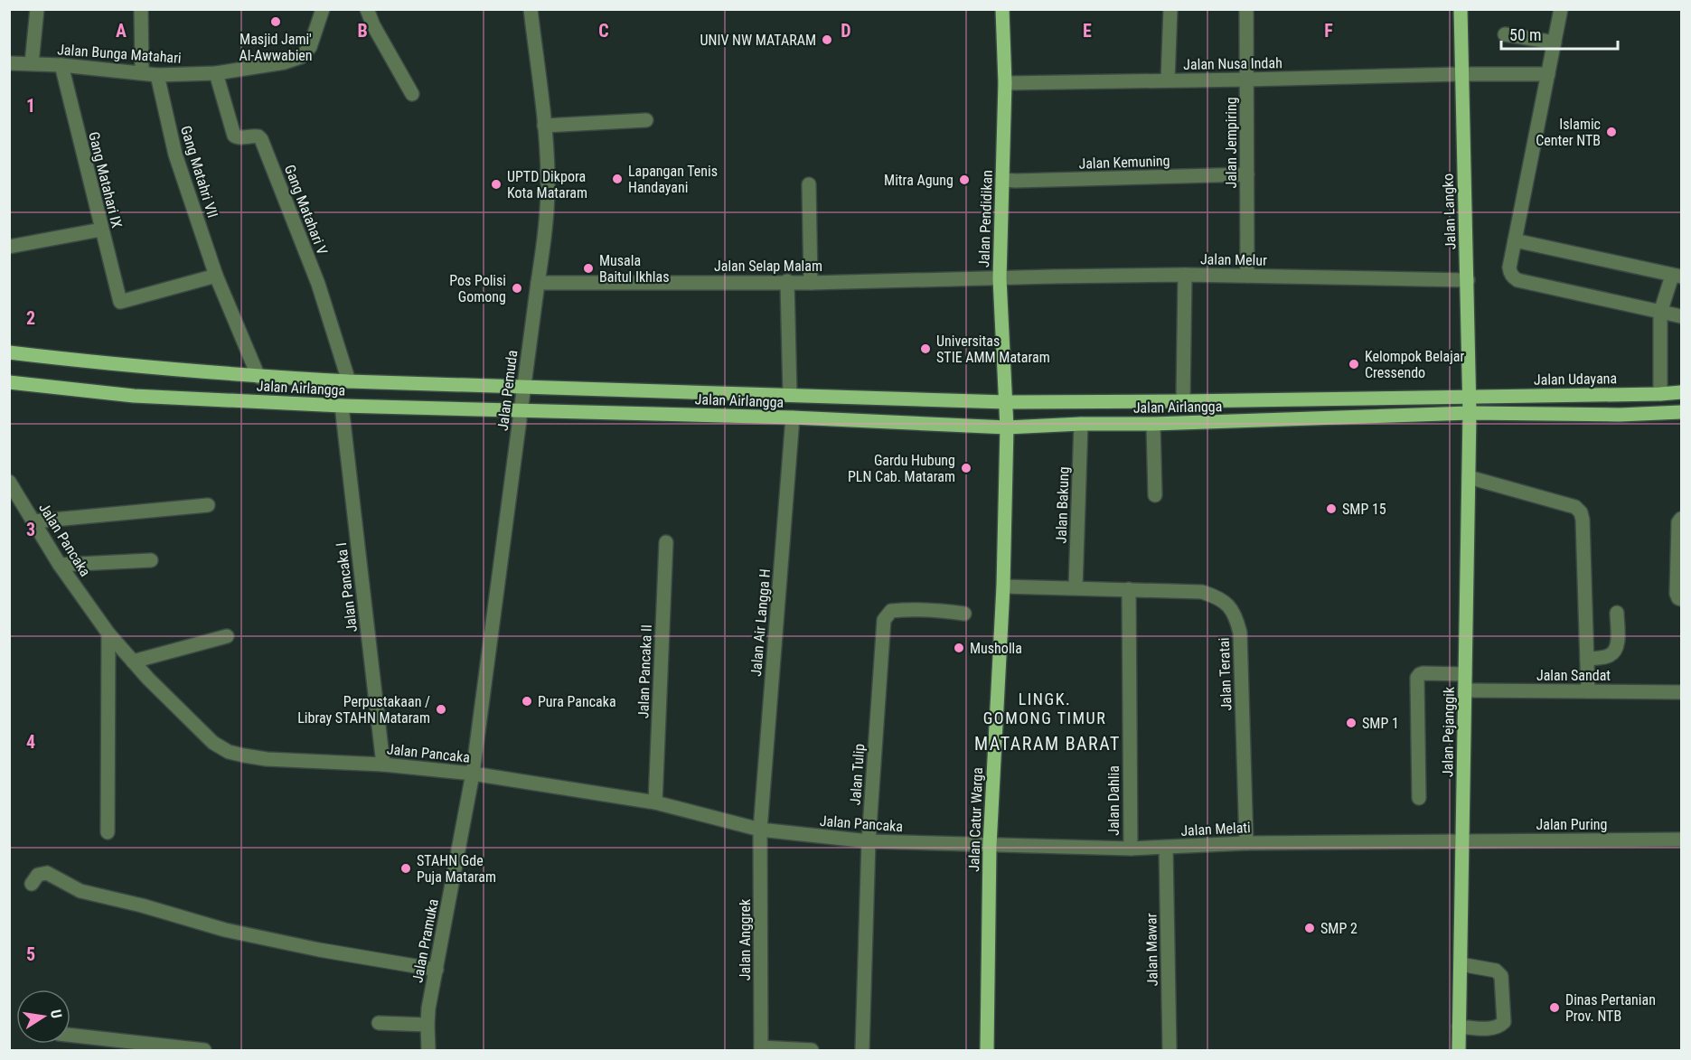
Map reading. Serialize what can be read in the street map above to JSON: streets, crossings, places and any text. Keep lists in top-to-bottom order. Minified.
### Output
{"streets":{"main road":["Jalan Langko","Jalan Pendidikan","Jalan Udayana","Jalan Airlangga","Jalan Pejanggik","Jalan Catur Warga"],"street":["Jalan Bunga Matahari","Jalan Nusa Indah","Jalan Jempiring","Jalan Kemuning","Gang Matahri VII","Gang Matahari IX","Gang Matahari V","Jalan Melur","Jalan Selap Malam","Jalan Pemuda","Jalan Bakung","Jalan Pancaka","Jalan Pancaka I","Jalan Air Langga H","Jalan Pancaka II","Jalan Teratai","Jalan Sandat","Jalan Tulip","Jalan Dahlia","Jalan Puring","Jalan Melati","Jalan Anggrek","Jalan Pramuka","Jalan Mawar"]},"crossings":[["Jalan Bunga Matahari","Gang Matahri VII"],["Jalan Bunga Matahari","Gang Matahari IX"],["Jalan Bunga Matahari","Gang Matahari V"],["Jalan Nusa Indah","Jalan Jempiring"],["Jalan Nusa Indah","Jalan Langko"],["Jalan Nusa Indah","Jalan Pendidikan"],["Jalan Jempiring","Jalan Kemuning"],["Jalan Jempiring","Jalan Melur"],["Jalan Kemuning","Jalan Pendidikan"],["Gang Matahri VII","Gang Matahari IX"],["Gang Matahri VII","Jalan Airlangga"],["Gang Matahari V","Jalan Airlangga"],["Jalan Langko","Jalan Melur"],["Jalan Langko","Jalan Udayana"],["Jalan Langko","Jalan Airlangga"],["Jalan Langko","Jalan Pejanggik"],["Jalan Pendidikan","Jalan Melur"],["Jalan Pendidikan","Jalan Selap Malam"],["Jalan Pendidikan","Jalan Airlangga"],["Jalan Pendidikan","Jalan Catur Warga"],["Jalan Melur","Jalan Selap Malam"],["Jalan Selap Malam","Jalan Pemuda"],["Jalan Udayana","Jalan Airlangga"],["Jalan Airlangga","Jalan Pemuda"],["Jalan Airlangga","Jalan Bakung"],["Jalan Airlangga","Jalan Pancaka I"],["Jalan Airlangga","Jalan Air Langga H"],["Jalan Airlangga","Jalan Pejanggik"],["Jalan Airlangga","Jalan Catur Warga"],["Jalan Pemuda","Jalan Pancaka"],["Jalan Pemuda","Jalan Pramuka"],["Jalan Bakung","Jalan Teratai"],["Jalan Pancaka","Jalan Pancaka I"],["Jalan Pancaka","Jalan Air Langga H"],["Jalan Pancaka","Jalan Pancaka II"],["Jalan Pancaka","Jalan Tulip"],["Jalan Pancaka","Jalan Melati"],["Jalan Pancaka","Jalan Anggrek"],["Jalan Pancaka","Jalan Pramuka"],["Jalan Air Langga H","Jalan Anggrek"],["Jalan Teratai","Jalan Dahlia"],["Jalan Teratai","Jalan Catur Warga"],["Jalan Teratai","Jalan Melati"],["Jalan Sandat","Jalan Pejanggik"],["Jalan Pejanggik","Jalan Puring"],["Jalan Pejanggik","Jalan Melati"],["Jalan Dahlia","Jalan Melati"],["Jalan Catur Warga","Jalan Melati"],["Jalan Puring","Jalan Melati"],["Jalan Melati","Jalan Mawar"]],"districts":["LINGK. GOMONG TIMUR","MATARAM BARAT"],"places":["Masjid Jami' Al-Awwabien","UNIV NW MATARAM","Islamic Center NTB","Lapangan Tenis Handayani","Mitra Agung","UPTD Dikpora Kota Mataram","Musala Baitul Ikhlas","Pos Polisi Gomong","Universitas STIE AMM Mataram","Kelompok Belajar Cressendo","Gardu Hubung PLN Cab. Mataram","SMP 15","Musholla","Pura Pancaka","Perpustakaan / Libray STAHN Mataram","SMP 1","STAHN Gde Puja Mataram","SMP 2","Dinas Pertanian Prov. NTB"],"scale_bar":"50 m","north":"right","grid":{"columns":["A","B","C","D","E","F"],"rows":["1","2","3","4","5"]}}
